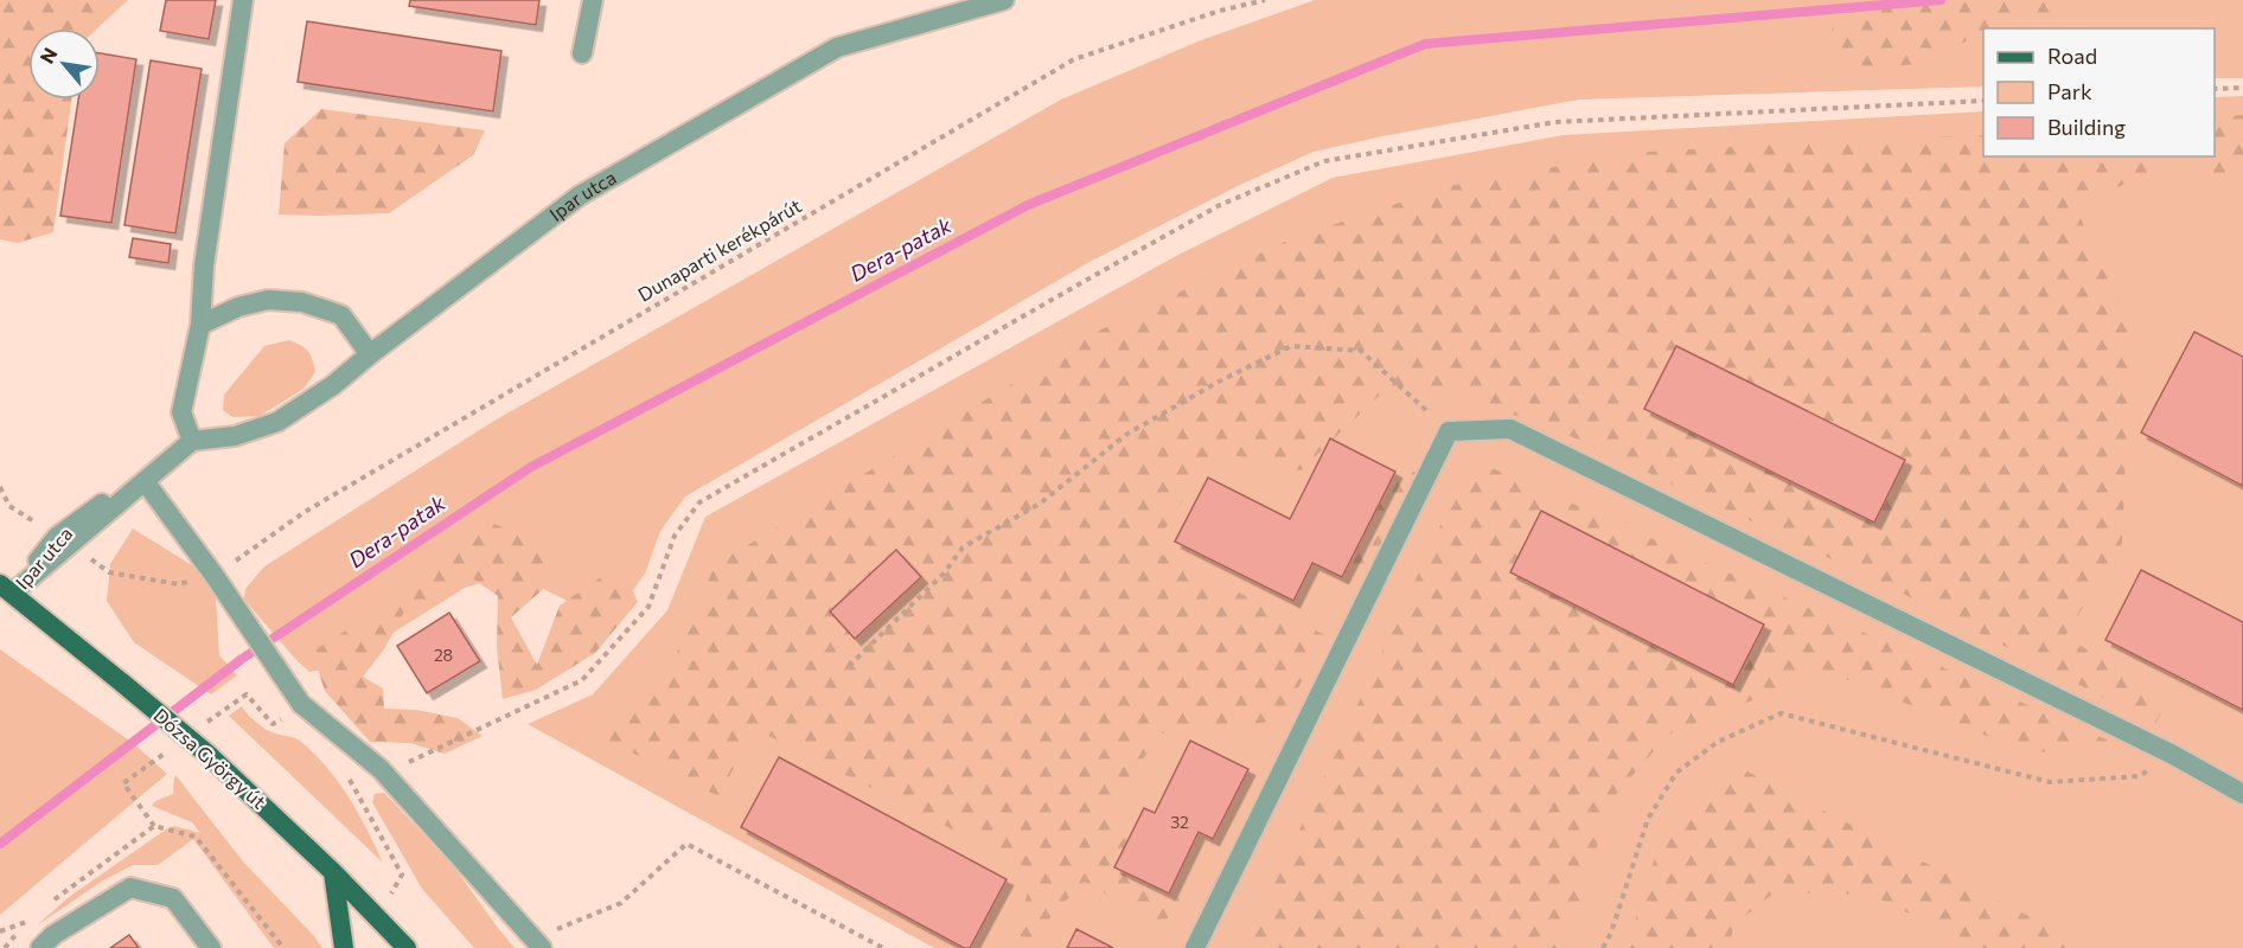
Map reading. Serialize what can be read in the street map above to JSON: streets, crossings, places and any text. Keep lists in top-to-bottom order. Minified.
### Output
{"streets":{"main road":["Dózsa György út"],"street":["Ipar utca"],"path":["Dunaparti kerékpárút"]},"crossings":[["Ipar utca","Dózsa György út"]],"water":["Dera-patak"],"house_numbers":["28","32"],"legend":["Road","Park","Building"],"north":"top left"}
